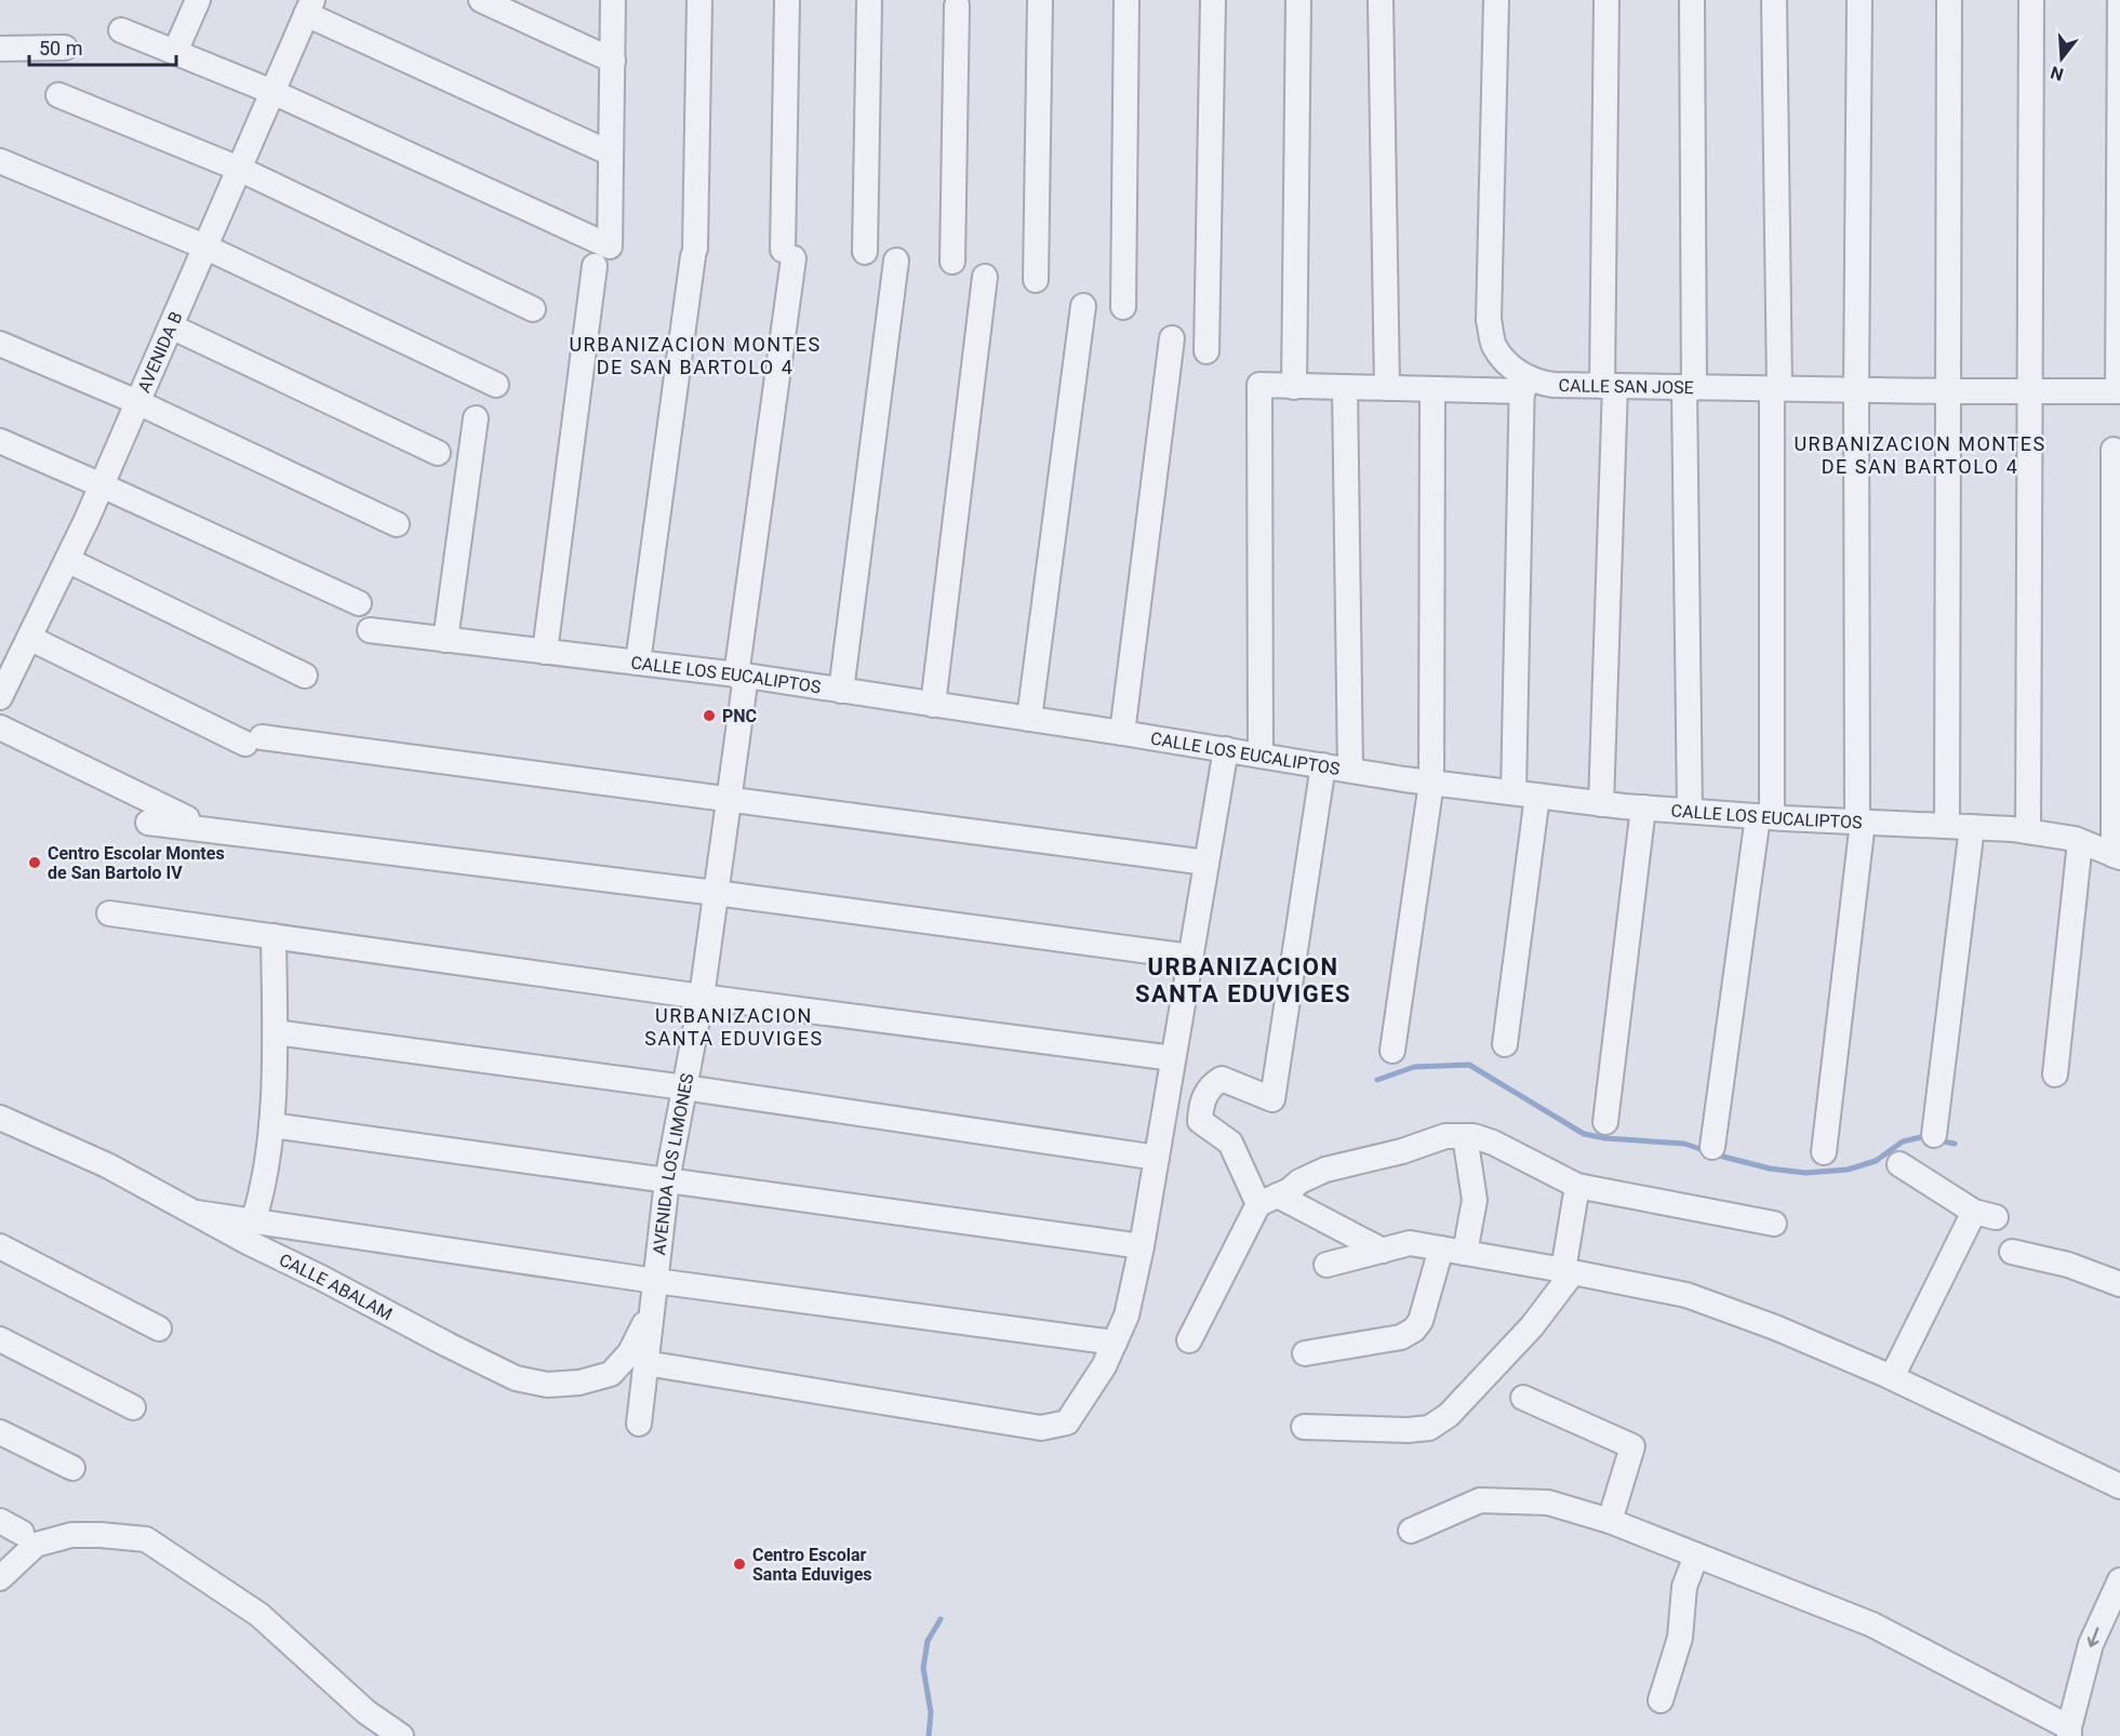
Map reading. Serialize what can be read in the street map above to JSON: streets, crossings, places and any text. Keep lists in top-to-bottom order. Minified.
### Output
{"streets":{"street":["AVENIDA B","CALLE SAN JOSE","CALLE LOS EUCALIPTOS","AVENIDA LOS LIMONES","CALLE ABALAM"]},"crossings":[["CALLE LOS EUCALIPTOS","AVENIDA LOS LIMONES"],["AVENIDA LOS LIMONES","CALLE ABALAM"]],"districts":["URBANIZACION MONTES DE SAN BARTOLO 4","URBANIZACION MONTES DE SAN BARTOLO 4","URBANIZACION SANTA EDUVIGES","URBANIZACION SANTA EDUVIGES"],"places":["PNC","Centro Escolar Montes de San Bartolo IV","Centro Escolar Santa Eduviges"],"scale_bar":"50 m","north":"bottom"}
